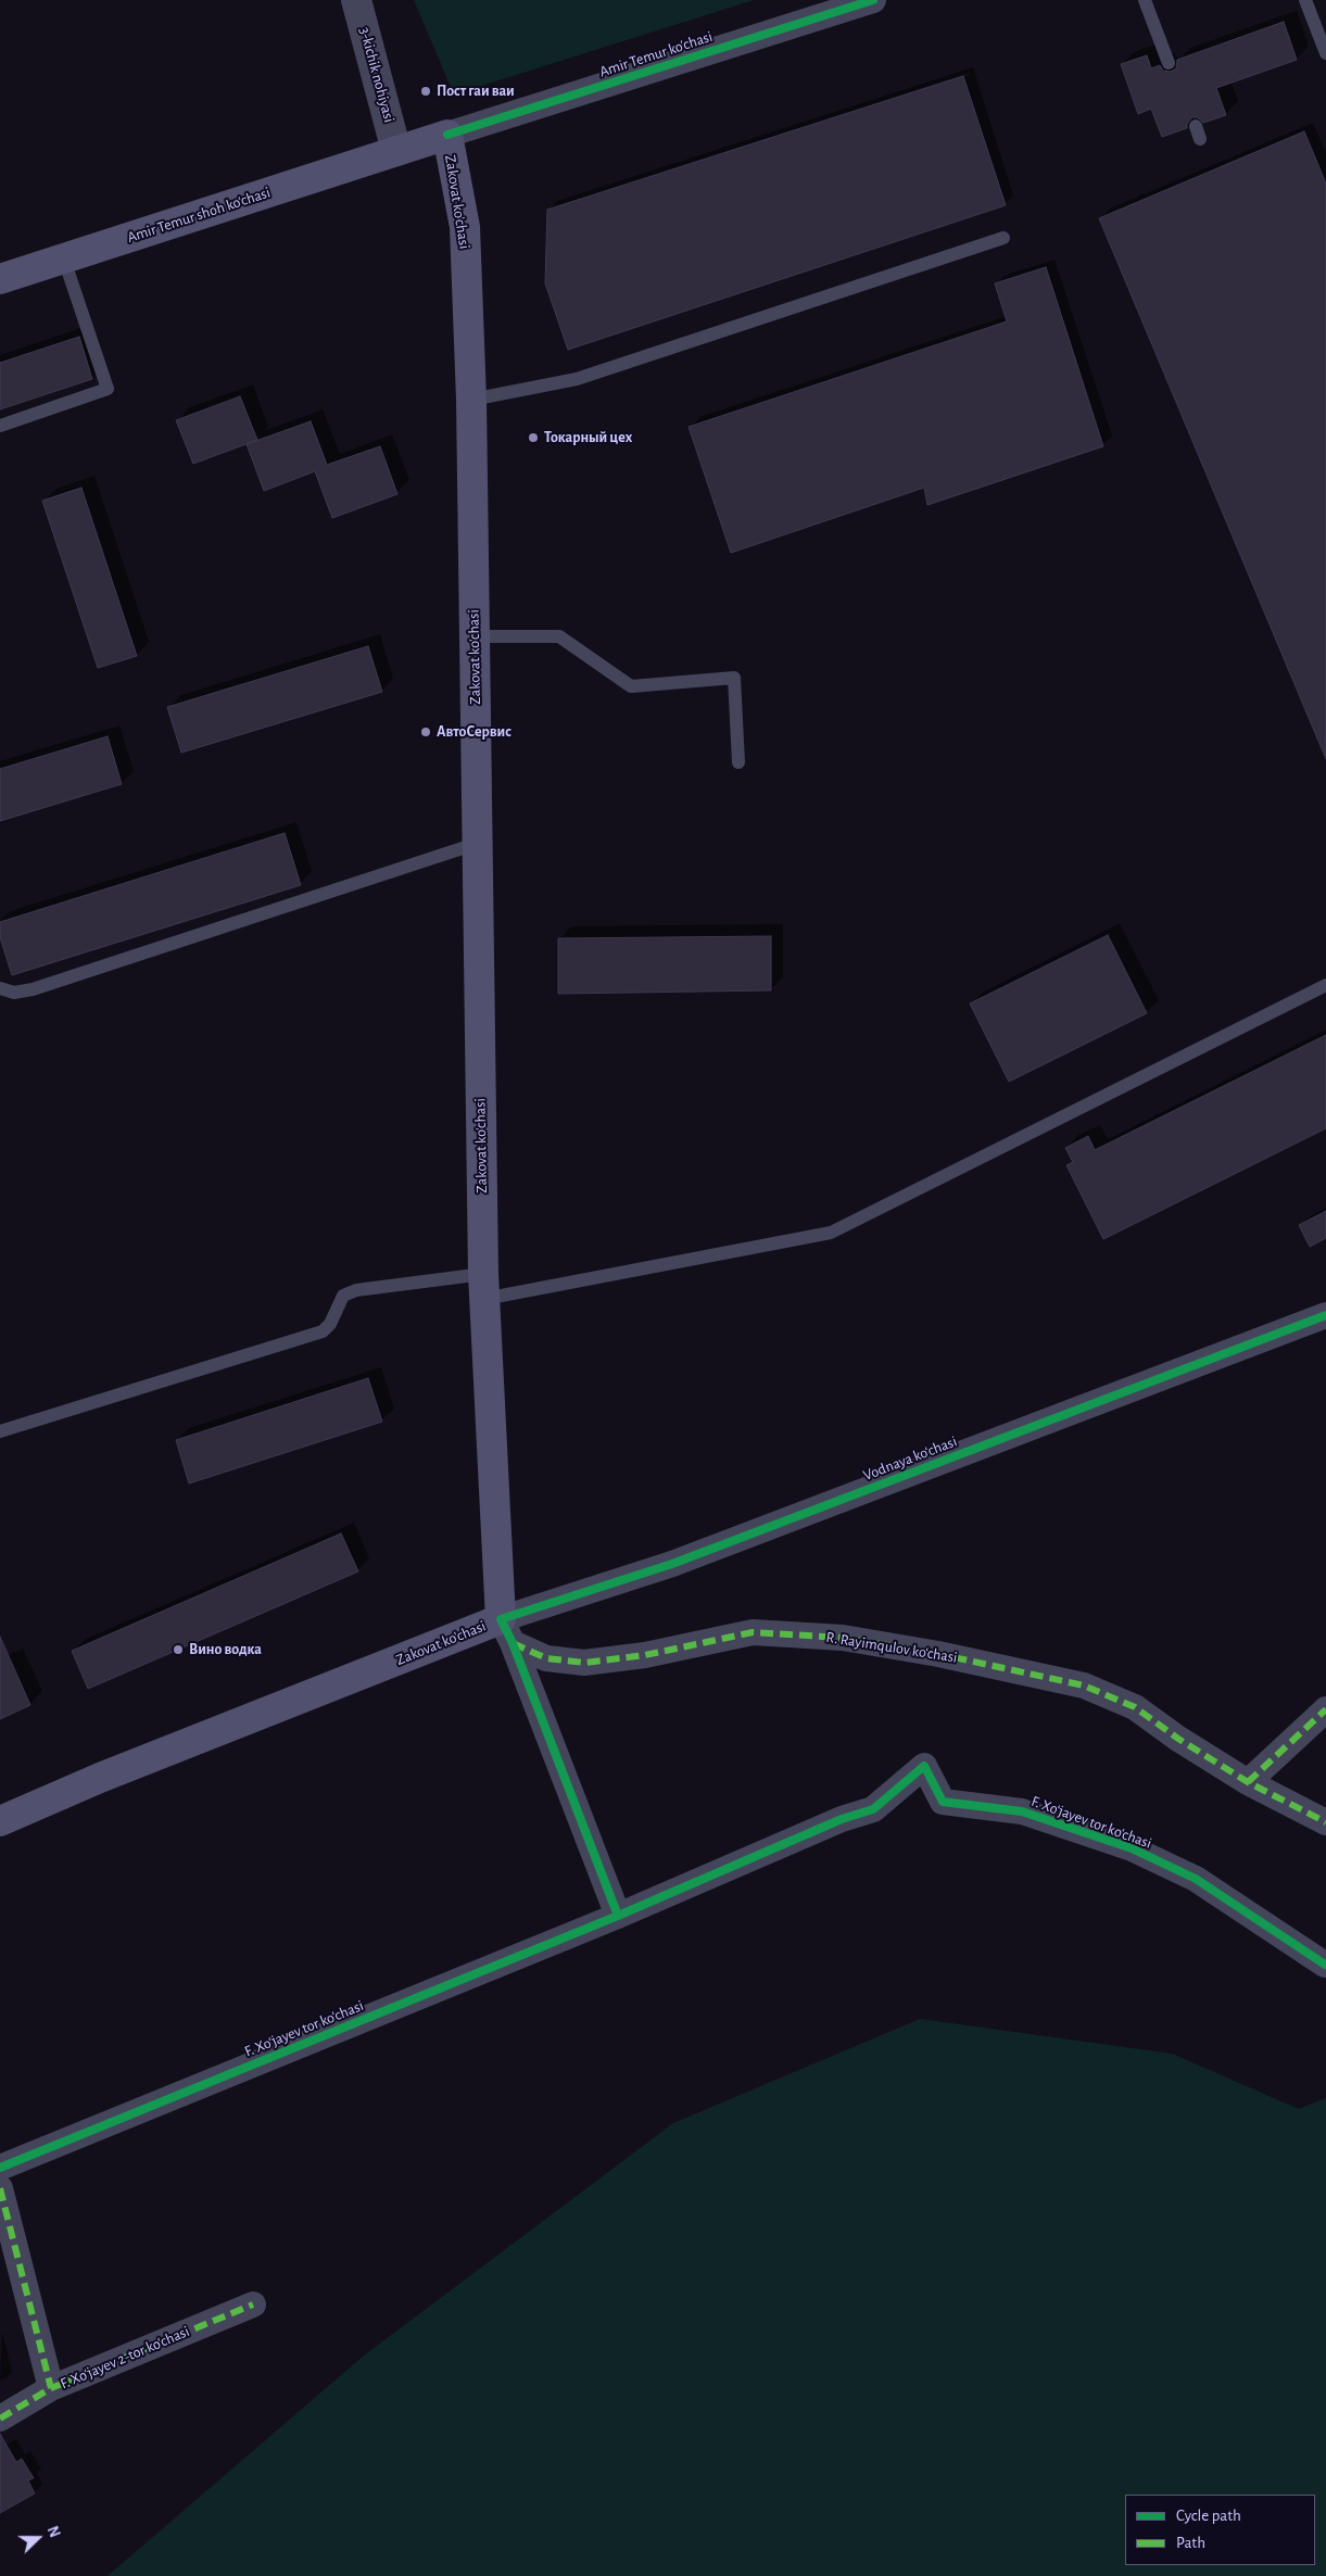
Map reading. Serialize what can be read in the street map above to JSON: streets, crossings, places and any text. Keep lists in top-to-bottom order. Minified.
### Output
{"streets":{"main road":["Zakovat ko'chasi","Amir Temur shoh ko‘chasi"],"street":["Amir Temur ko'chasi","3-kichik nohiyasi","Vodnaya ko‘chasi","R. Rayimqulov ko‘chasi","F. Xo‘jayev tor ko‘chasi","F. Xo‘jayev 2-tor ko‘chasi"]},"crossings":[["Amir Temur ko'chasi","Zakovat ko'chasi"],["Amir Temur ko'chasi","Amir Temur shoh ko‘chasi"],["3-kichik nohiyasi","Amir Temur shoh ko‘chasi"],["Zakovat ko'chasi","Amir Temur shoh ko‘chasi"],["Zakovat ko'chasi","Vodnaya ko‘chasi"],["Zakovat ko'chasi","R. Rayimqulov ko‘chasi"],["Vodnaya ko‘chasi","R. Rayimqulov ko‘chasi"]],"places":["Пост гаи ваи","Токарный цех","АвтоСервис","Вино водка"],"legend":["Cycle path","Path"],"north":"right"}
